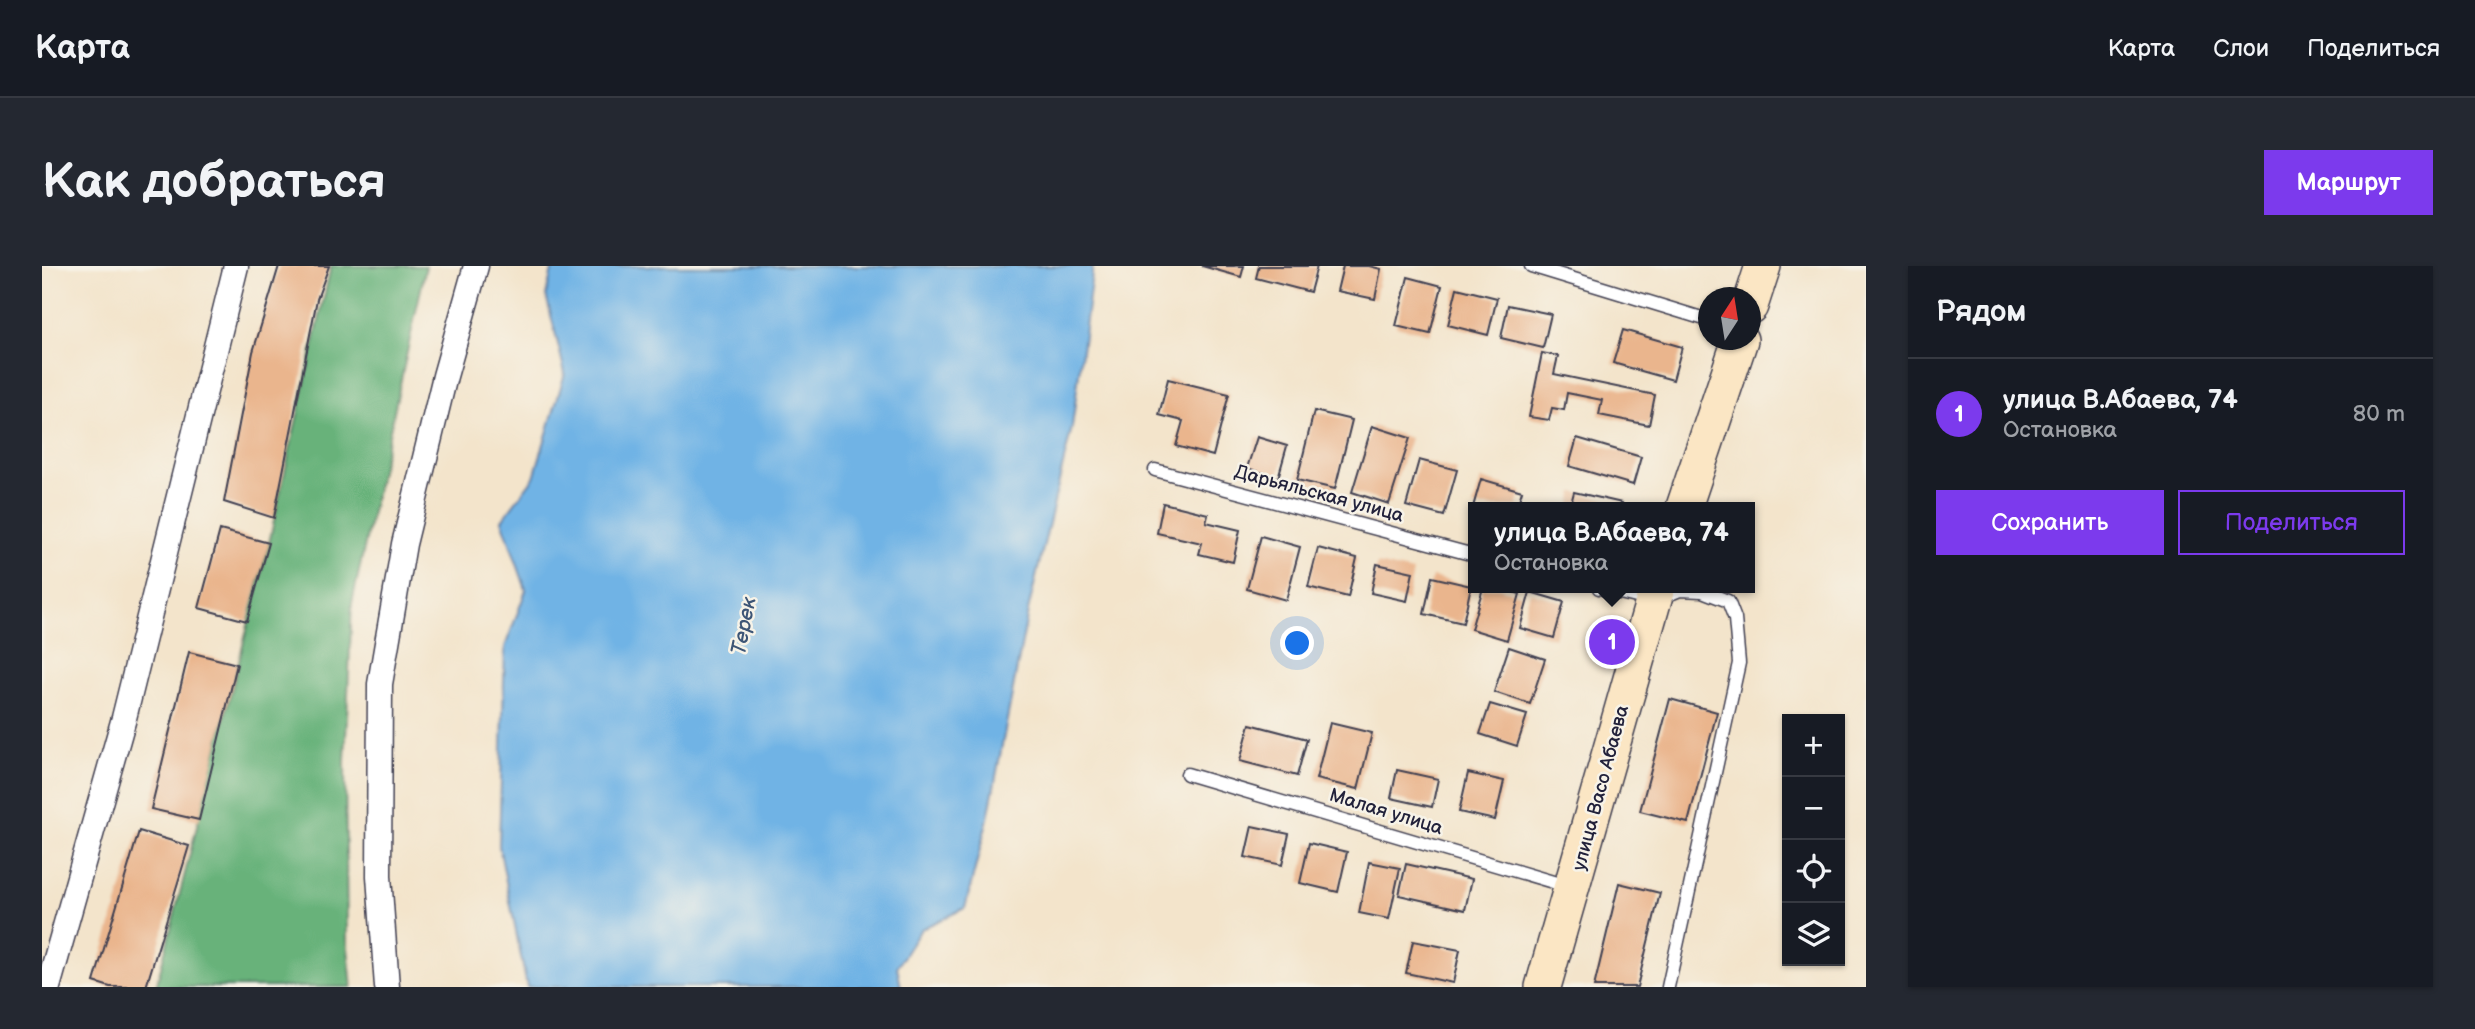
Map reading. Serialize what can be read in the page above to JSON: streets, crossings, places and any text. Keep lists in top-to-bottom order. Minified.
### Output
{"streets":{"main road":["улица Васо Абаева"],"lane":["Дарьяльская улица","Малая улица"]},"crossings":[["улица Васо Абаева","Малая улица"]],"water":["Терек"],"north":"top","page":{"header":"Карта","nav":["Карта","Слои","Поделиться"],"buttons":["Маршрут",["Сохранить","Поделиться"]],"title":"Как добраться","heading":"Рядом","list":[{"mark":"1","name":"улица В.Абаева, 74","note":"Остановка","value":"80 m"}],"popup":["улица В.Абаева, 74","Остановка"],"pins":"1","map_buttons":["+","−"]}}
